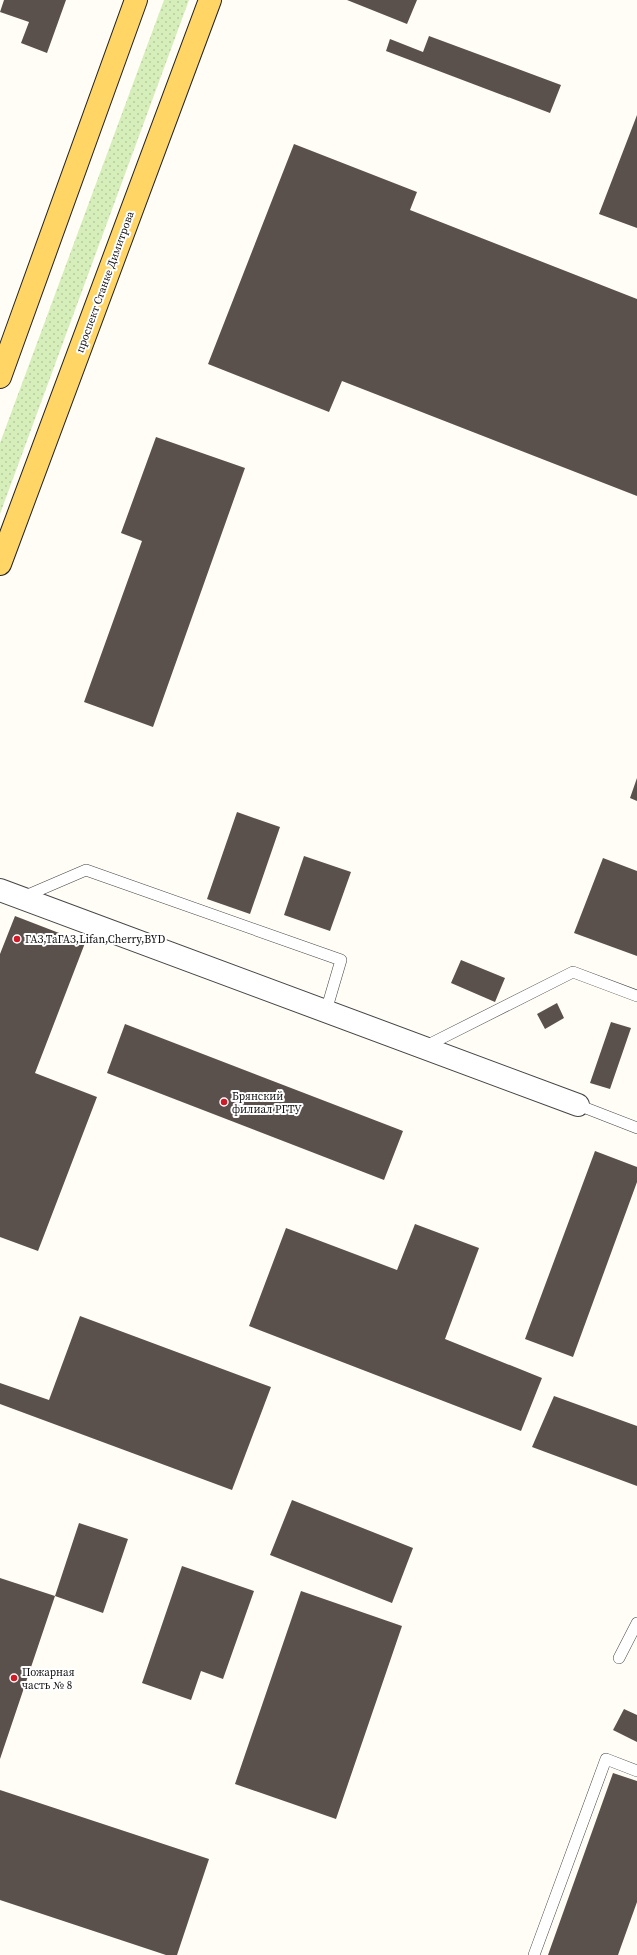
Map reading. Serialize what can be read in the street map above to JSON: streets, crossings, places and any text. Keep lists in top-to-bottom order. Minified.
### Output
{"streets":{"main road":["проспект Станке Димитрова"]},"places":["ГАЗ,ТаГАЗ,Lifan,Cherry,BYD","Брянский филиал РГТУ","Пожарная часть № 8"]}
